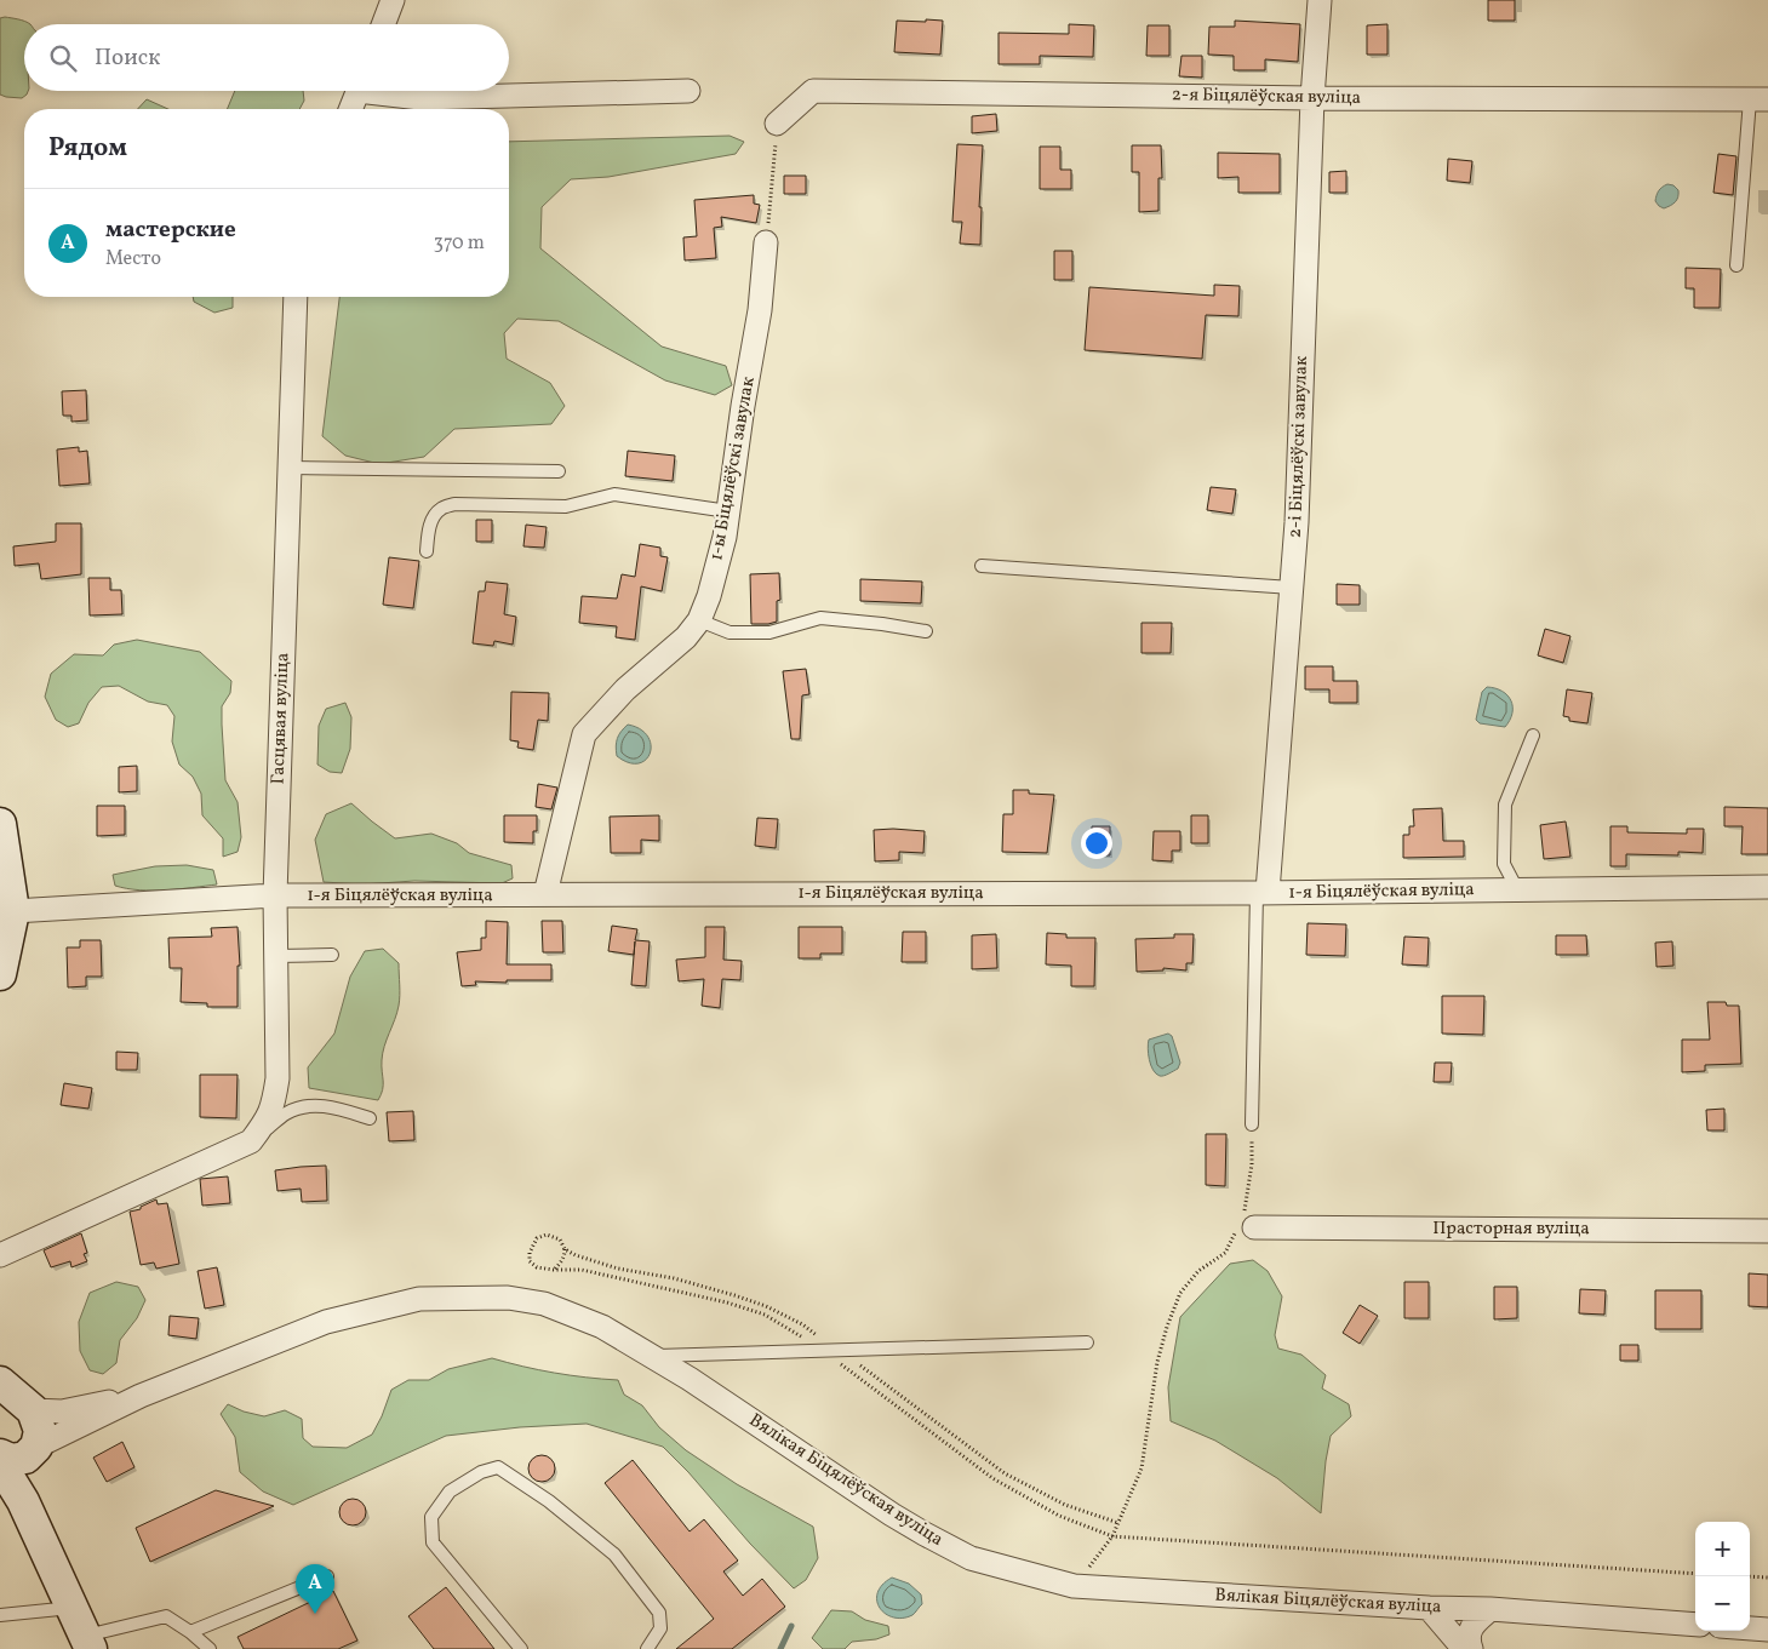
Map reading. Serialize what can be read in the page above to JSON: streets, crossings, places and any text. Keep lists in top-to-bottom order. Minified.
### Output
{"streets":{"street":["2-я Біцялёўская вуліца","2-і Біцялёўскі завулак","1-ы Біцялёўскі завулак","Гасцявая вуліца","1-я Біцялёўская вуліца","Прасторная вуліца","Вялікая Біцялёўская вуліца"]},"crossings":[["2-я Біцялёўская вуліца","2-і Біцялёўскі завулак"],["2-і Біцялёўскі завулак","1-я Біцялёўская вуліца"],["1-ы Біцялёўскі завулак","1-я Біцялёўская вуліца"],["Гасцявая вуліца","1-я Біцялёўская вуліца"]],"page":{"search":"Поиск","heading":"Рядом","list":[{"mark":"A","name":"мастерские","note":"Место","value":"370 m"}],"map_buttons":["+","−"],"pins":"A"}}
